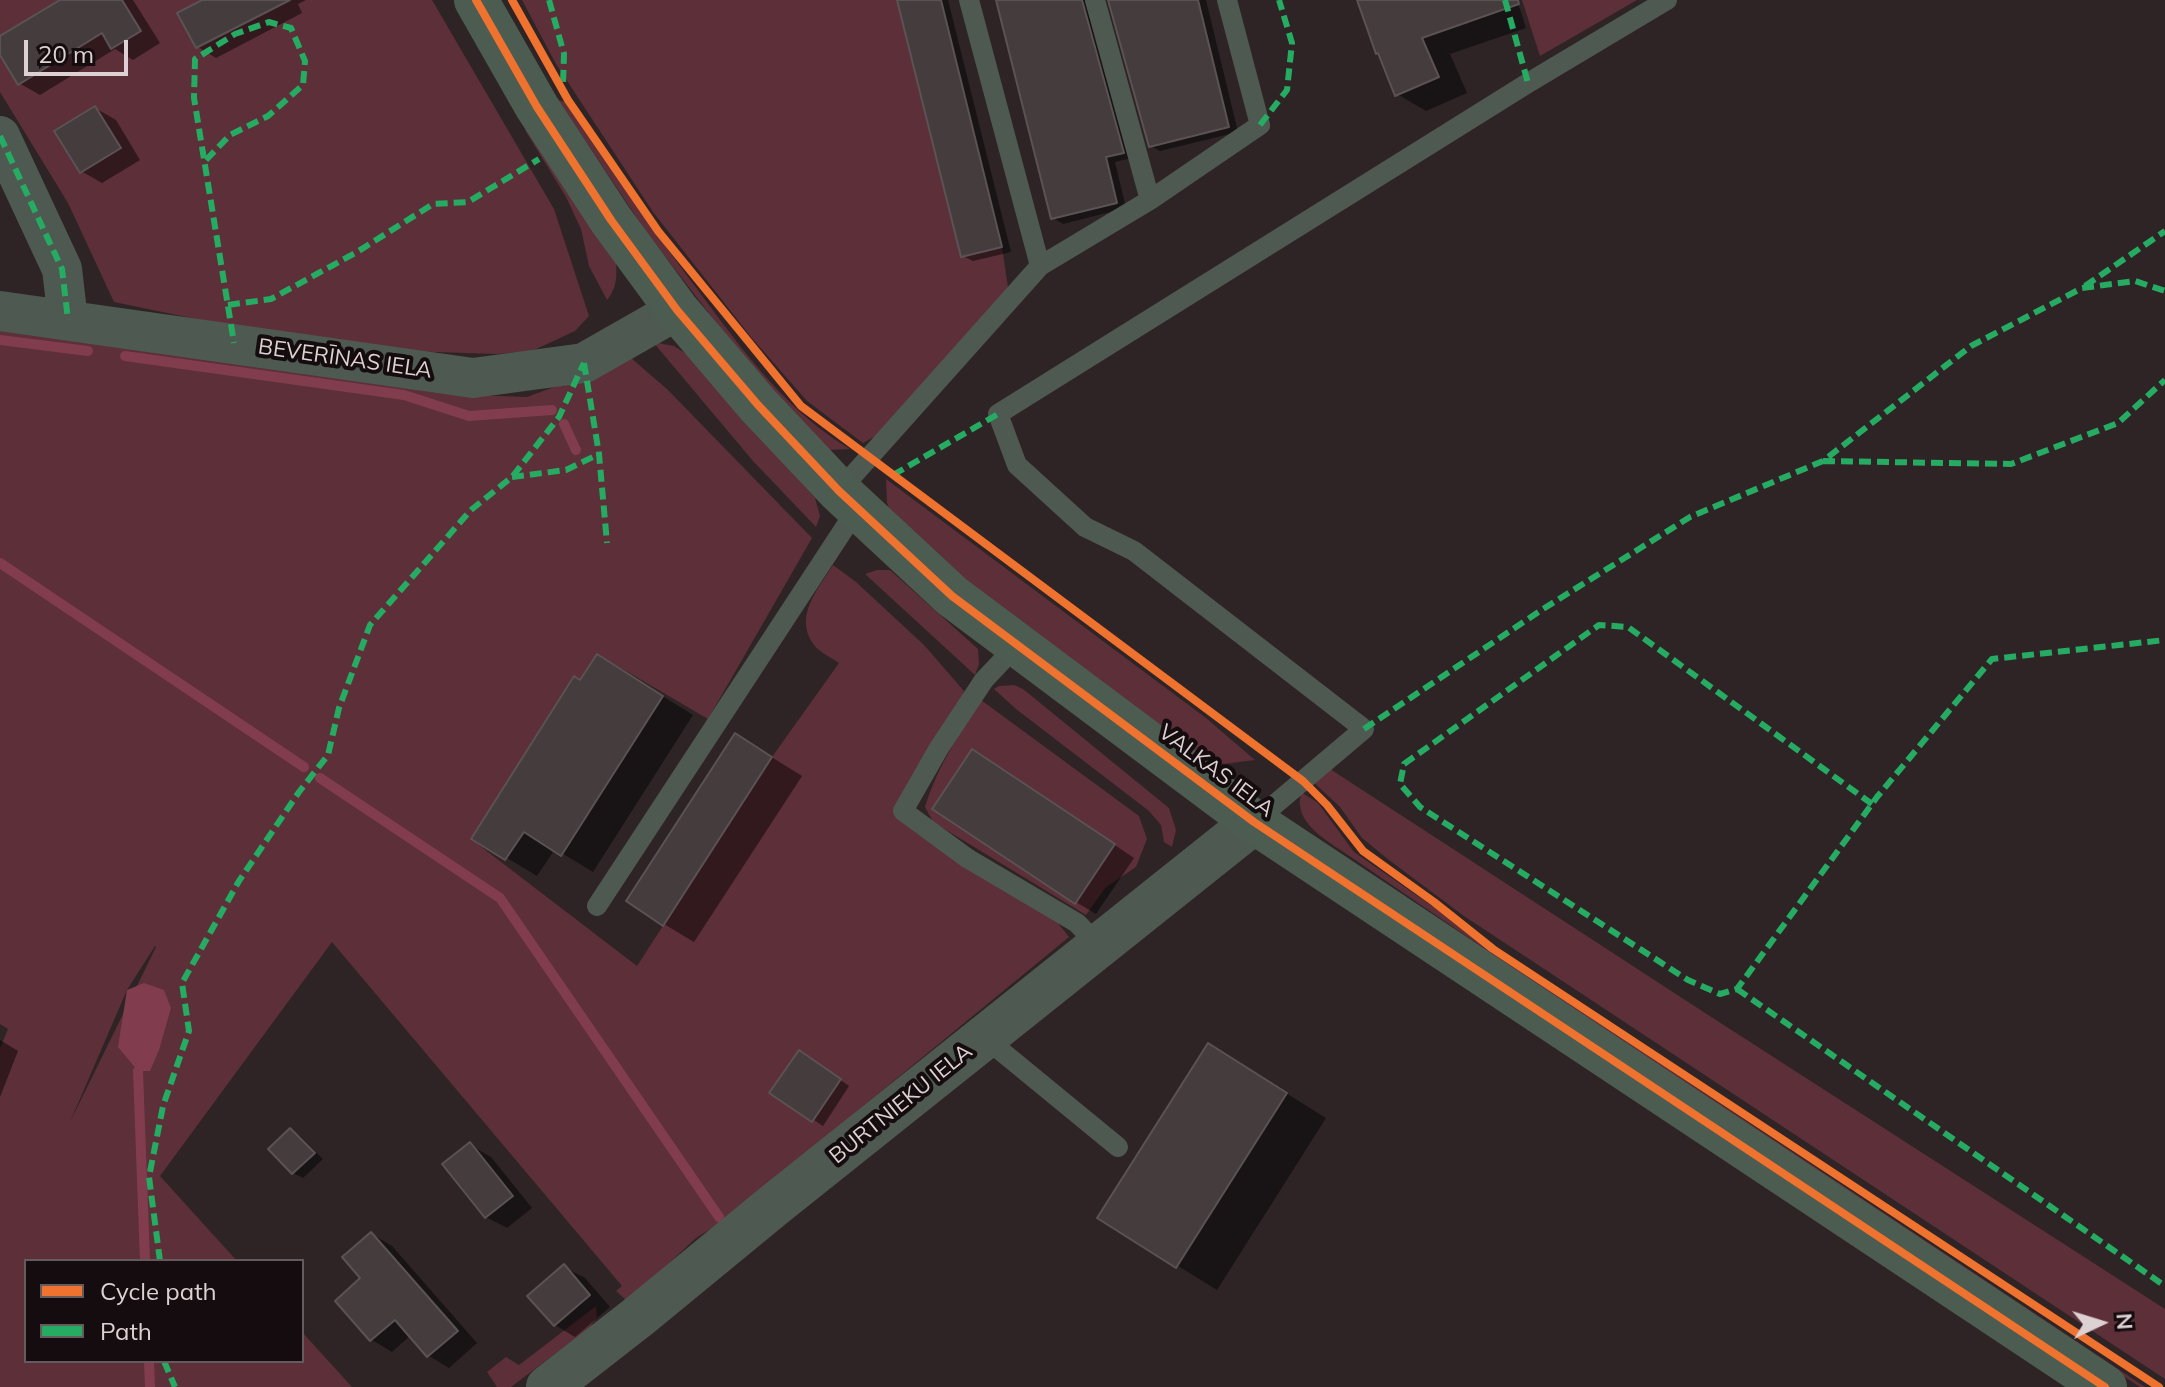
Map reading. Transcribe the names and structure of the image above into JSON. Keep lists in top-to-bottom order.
{
  "streets": {
    "main road": ["VALKAS IELA"],
    "street": ["BEVERĪNAS IELA", "BURTNIEKU IELA"]
  },
  "crossings": [
    ["BEVERĪNAS IELA", "VALKAS IELA"],
    ["VALKAS IELA", "BURTNIEKU IELA"]
  ],
  "legend": ["Cycle path", "Path"],
  "scale_bar": "20 m",
  "north": "right"
}
